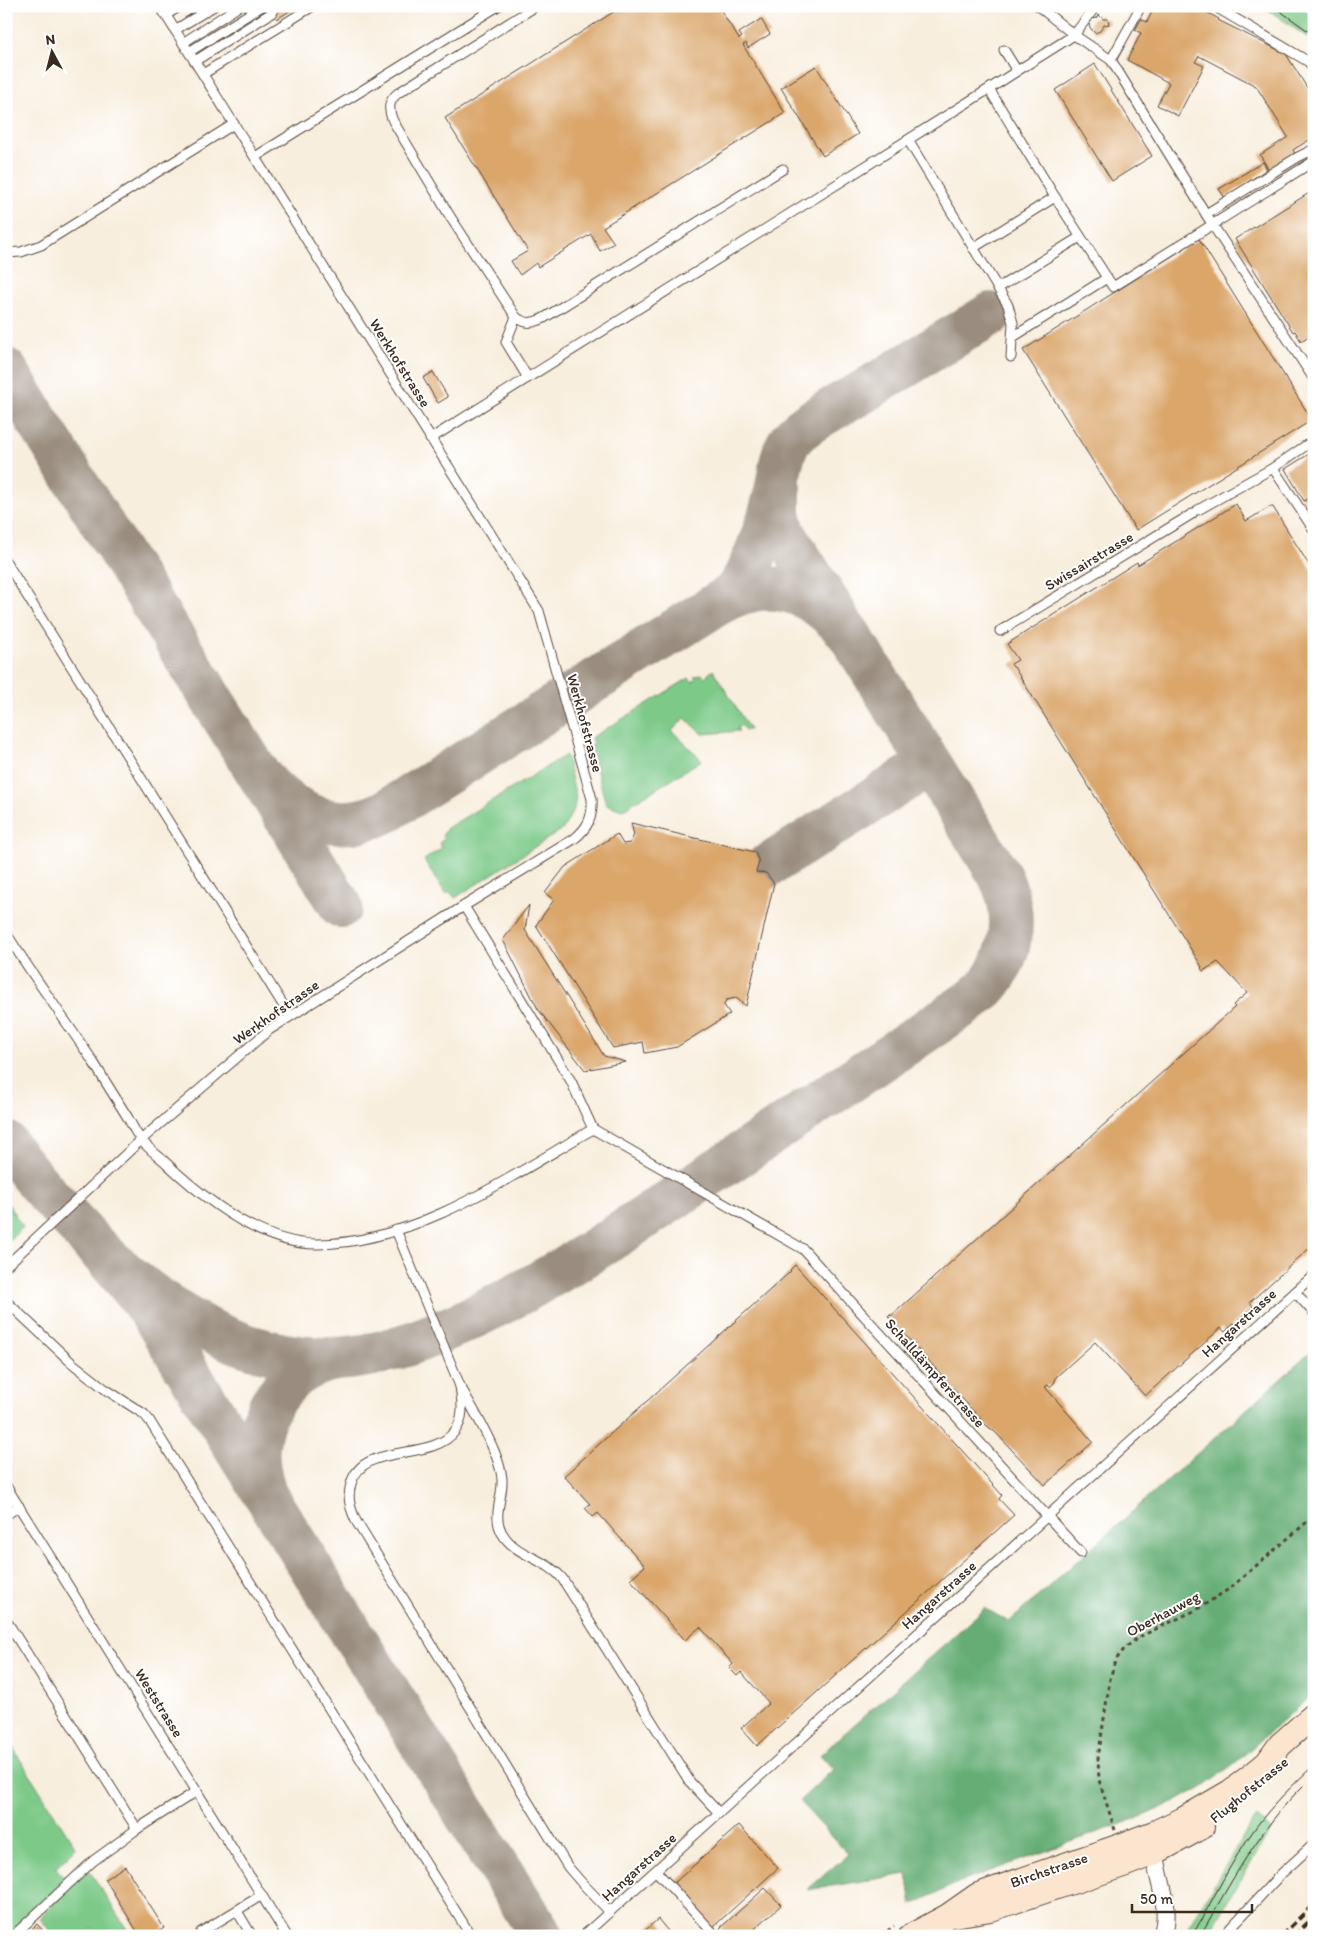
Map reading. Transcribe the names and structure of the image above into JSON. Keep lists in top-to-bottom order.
{
  "streets": {
    "main road": ["Flughofstrasse", "Birchstrasse"],
    "lane": [
      "Werkhofstrasse",
      "Swissairstrasse",
      "Hangarstrasse",
      "Schalldämpferstrasse",
      "Weststrasse"
    ],
    "path": ["Oberhauweg"]
  },
  "crossings": [
    ["Hangarstrasse", "Schalldämpferstrasse"],
    ["Flughofstrasse", "Birchstrasse"]
  ],
  "scale_bar": "50 m",
  "north": "top"
}
